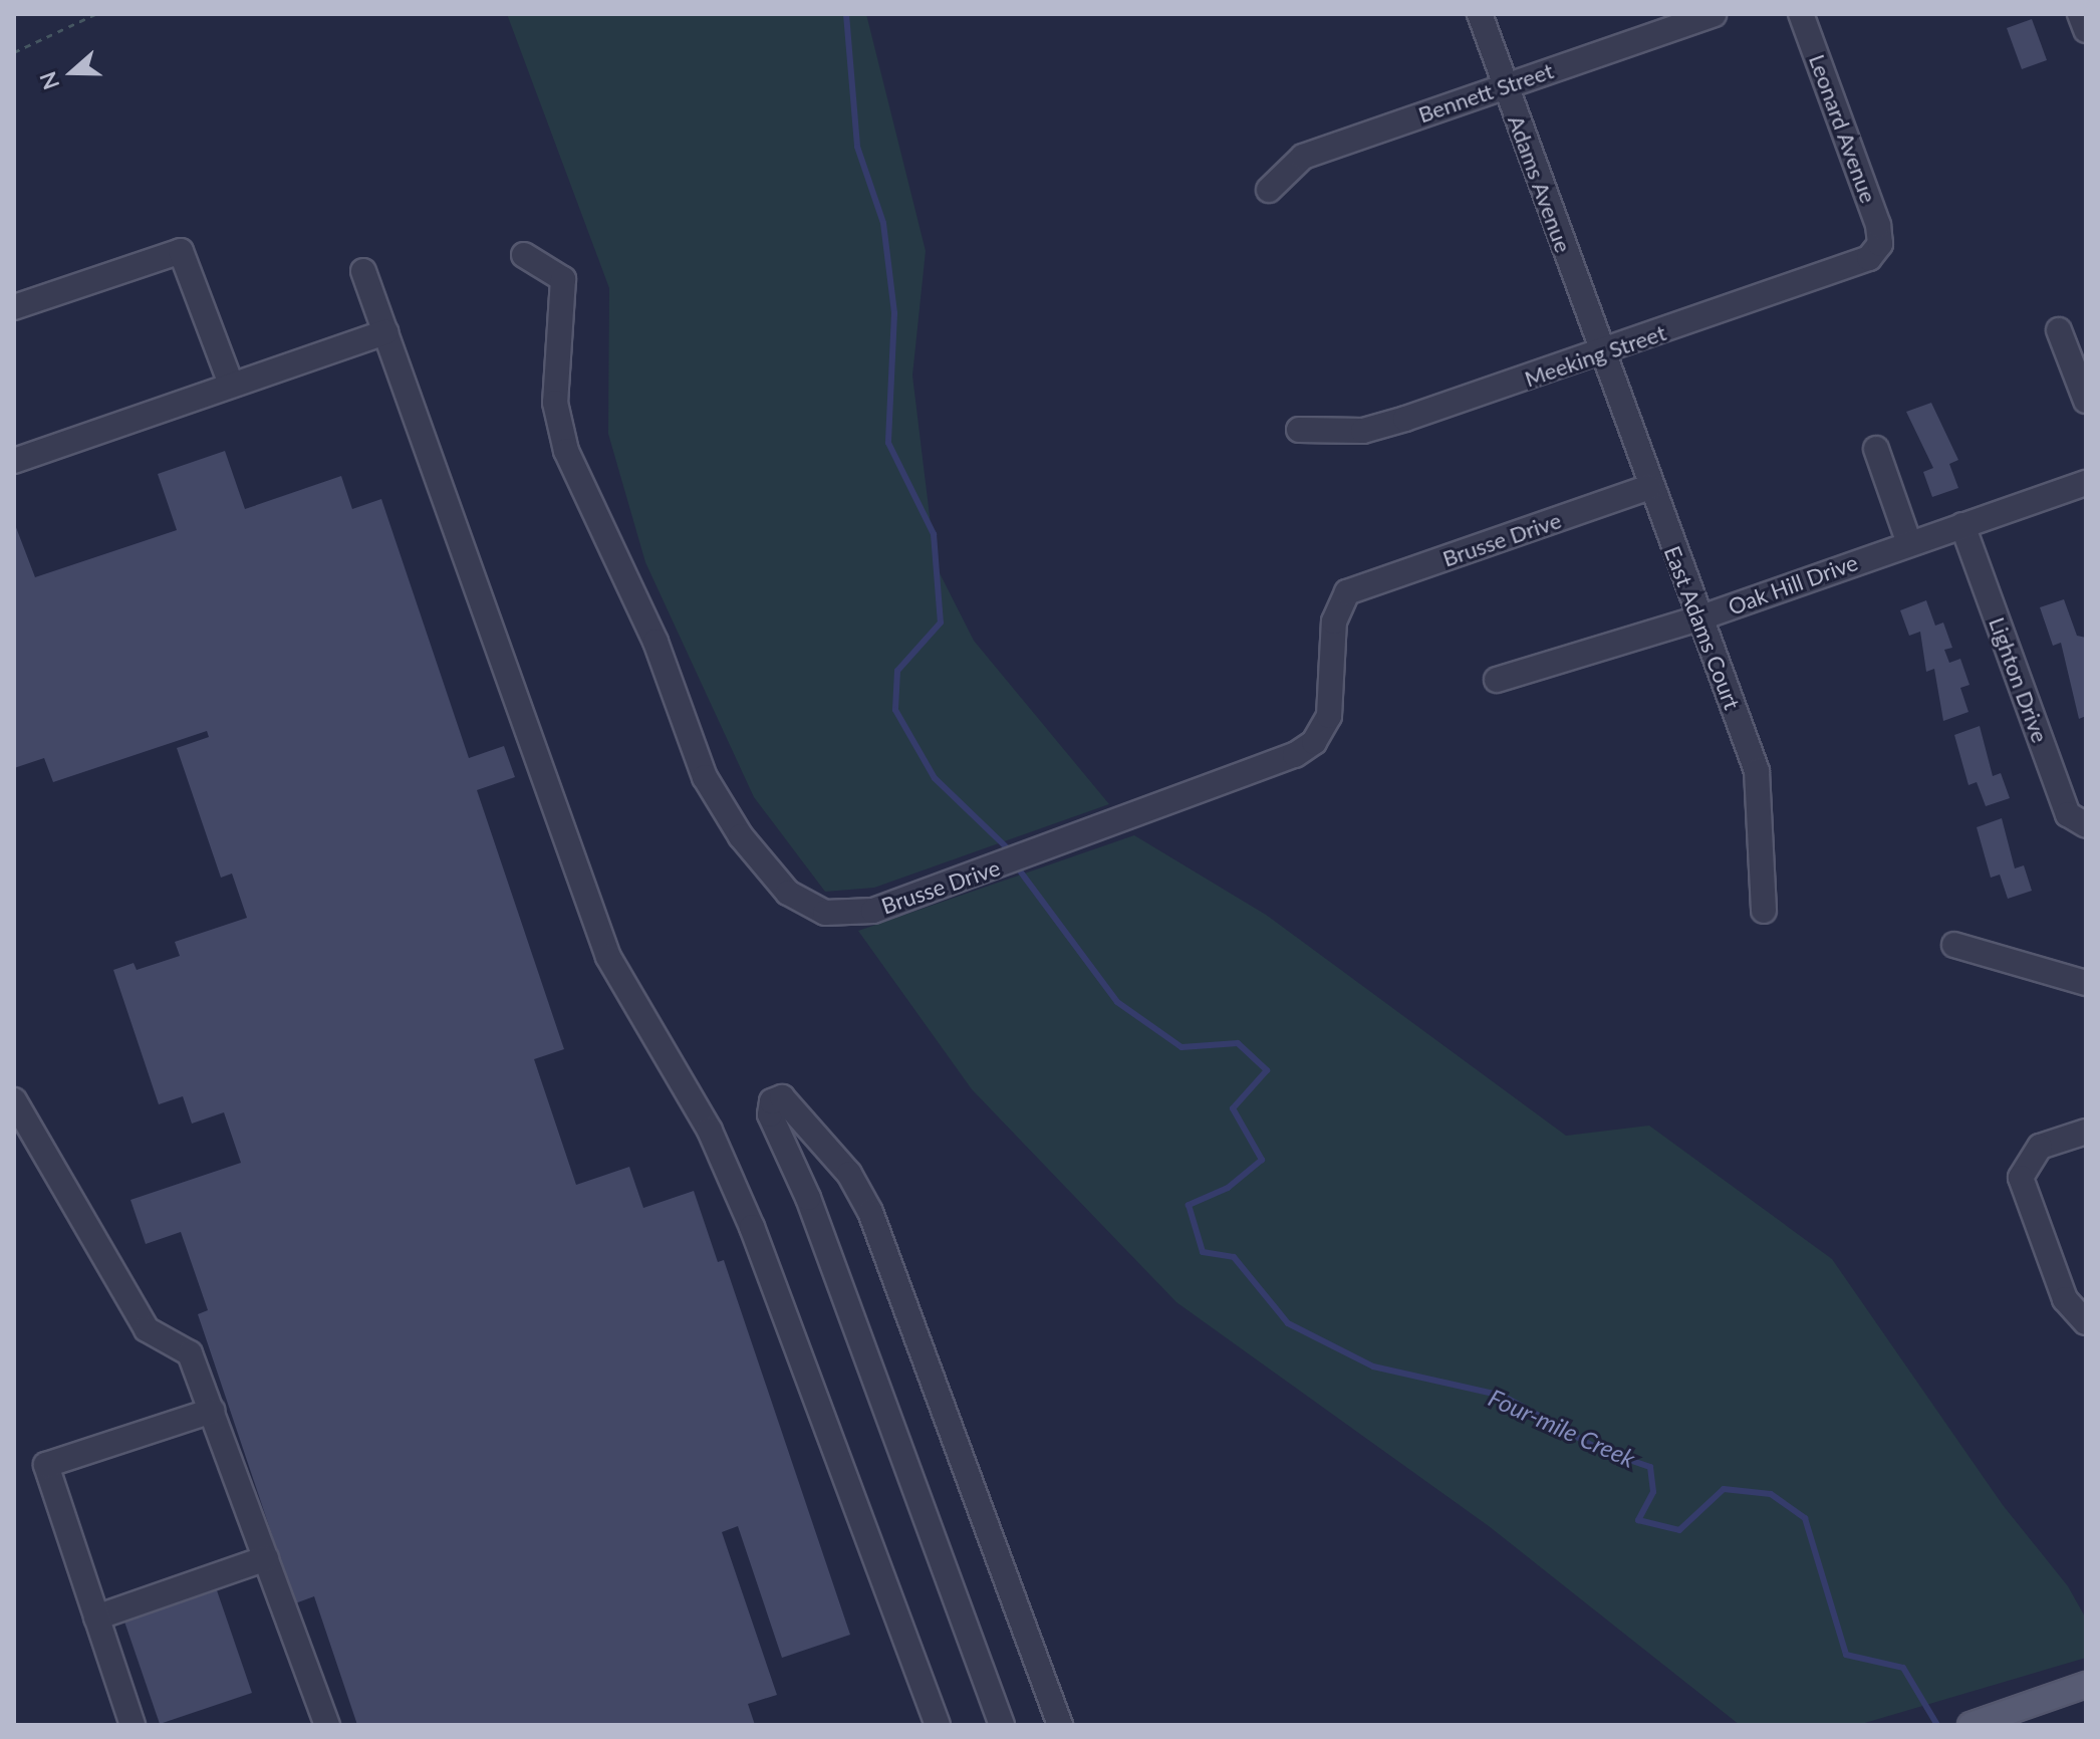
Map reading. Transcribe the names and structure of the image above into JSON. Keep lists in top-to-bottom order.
{
  "streets": {
    "street": [
      "Bennett Street",
      "Leonard Avenue",
      "Adams Avenue",
      "Meeking Street",
      "Brusse Drive",
      "Oak Hill Drive",
      "East Adams Court",
      "Lighton Drive"
    ]
  },
  "crossings": [
    ["Bennett Street", "Adams Avenue"],
    ["Leonard Avenue", "Meeking Street"],
    ["Adams Avenue", "Meeking Street"],
    ["Adams Avenue", "East Adams Court"],
    ["Meeking Street", "East Adams Court"],
    ["Brusse Drive", "East Adams Court"],
    ["Oak Hill Drive", "East Adams Court"],
    ["Oak Hill Drive", "Lighton Drive"]
  ],
  "water": ["Four-mile Creek"],
  "north": "left"
}
